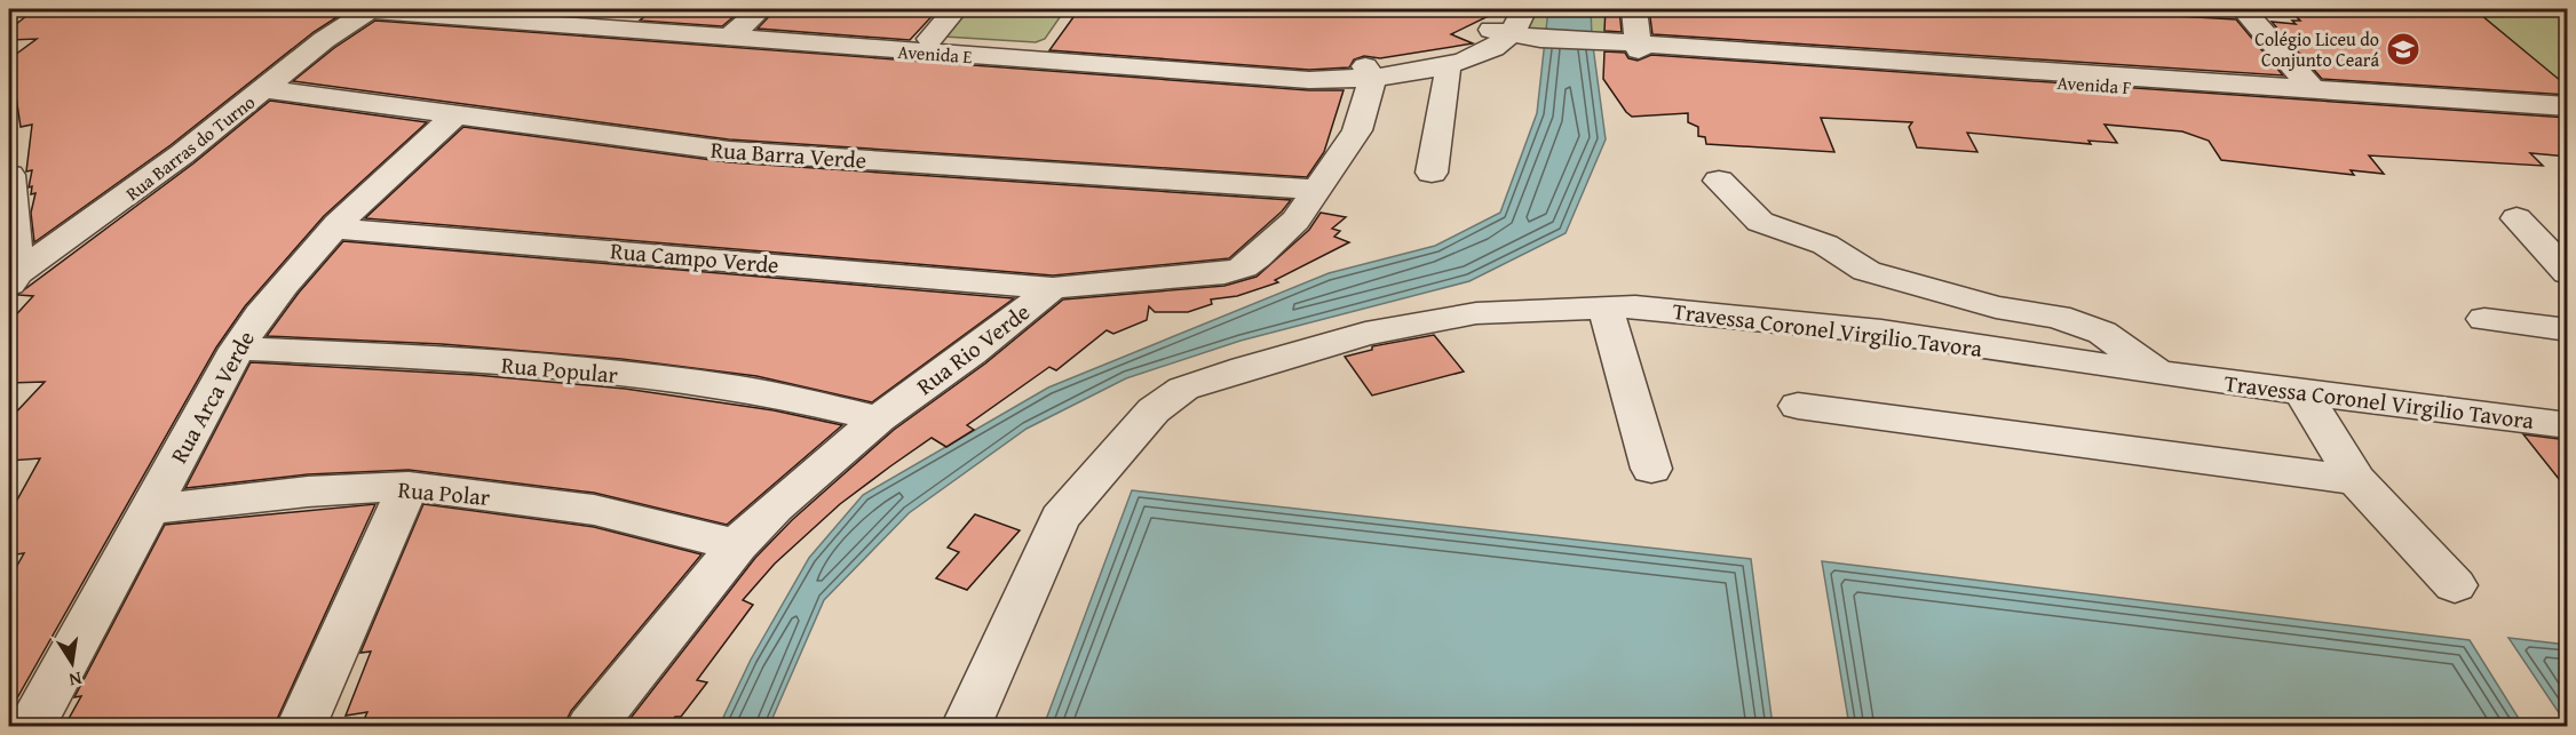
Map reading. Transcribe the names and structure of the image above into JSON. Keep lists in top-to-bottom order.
{
  "streets": {
    "street": [
      "Avenida E",
      "Avenida F",
      "Rua Barras do Turno",
      "Rua Barra Verde",
      "Rua Campo Verde",
      "Travessa Coronel Virgilio Tavora",
      "Rua Rio Verde",
      "Rua Popular",
      "Rua Arca Verde",
      "Rua Polar"
    ]
  },
  "crossings": [
    ["Avenida E", "Avenida F"],
    ["Avenida E", "Rua Barras do Turno"],
    ["Avenida E", "Rua Rio Verde"],
    ["Rua Barras do Turno", "Rua Barra Verde"],
    ["Rua Barra Verde", "Rua Rio Verde"],
    ["Rua Barra Verde", "Rua Arca Verde"],
    ["Rua Campo Verde", "Rua Rio Verde"],
    ["Rua Campo Verde", "Rua Arca Verde"],
    ["Rua Rio Verde", "Rua Popular"],
    ["Rua Rio Verde", "Rua Polar"],
    ["Rua Popular", "Rua Arca Verde"],
    ["Rua Arca Verde", "Rua Polar"]
  ],
  "places": {
    "school or university": ["Colégio Liceu do Conjunto Ceará"]
  },
  "north": "bottom"
}
